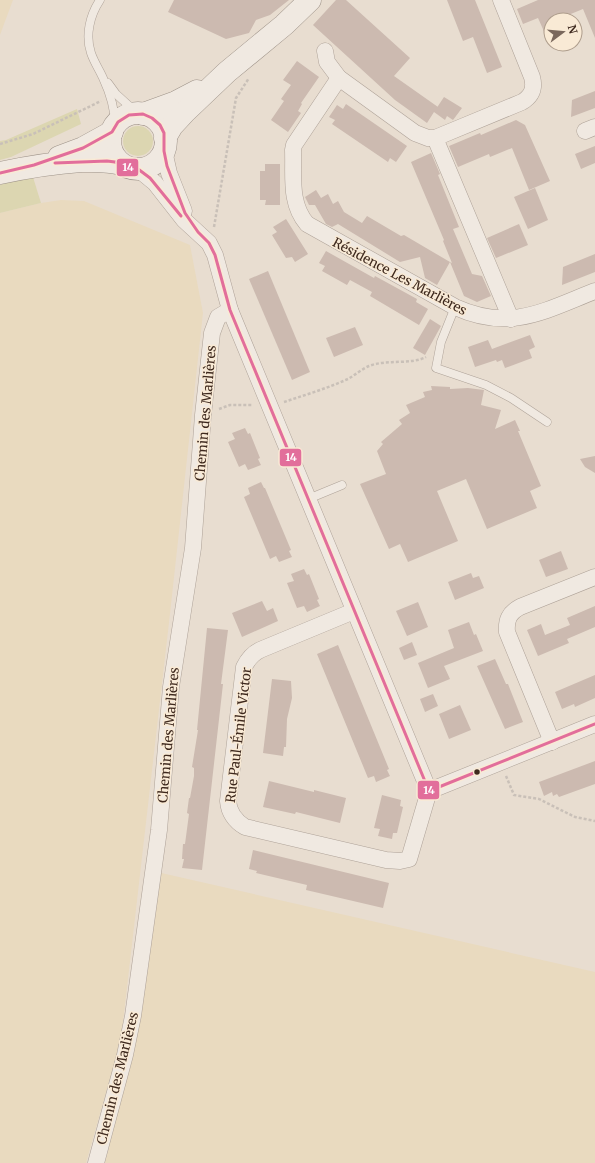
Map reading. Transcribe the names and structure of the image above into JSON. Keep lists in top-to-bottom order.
{
  "streets": {
    "street": ["Résidence Les Marlières", "Chemin des Marlières", "Rue Paul-Émile Victor"]
  },
  "lines": ["transit line 14"],
  "north": "right"
}
